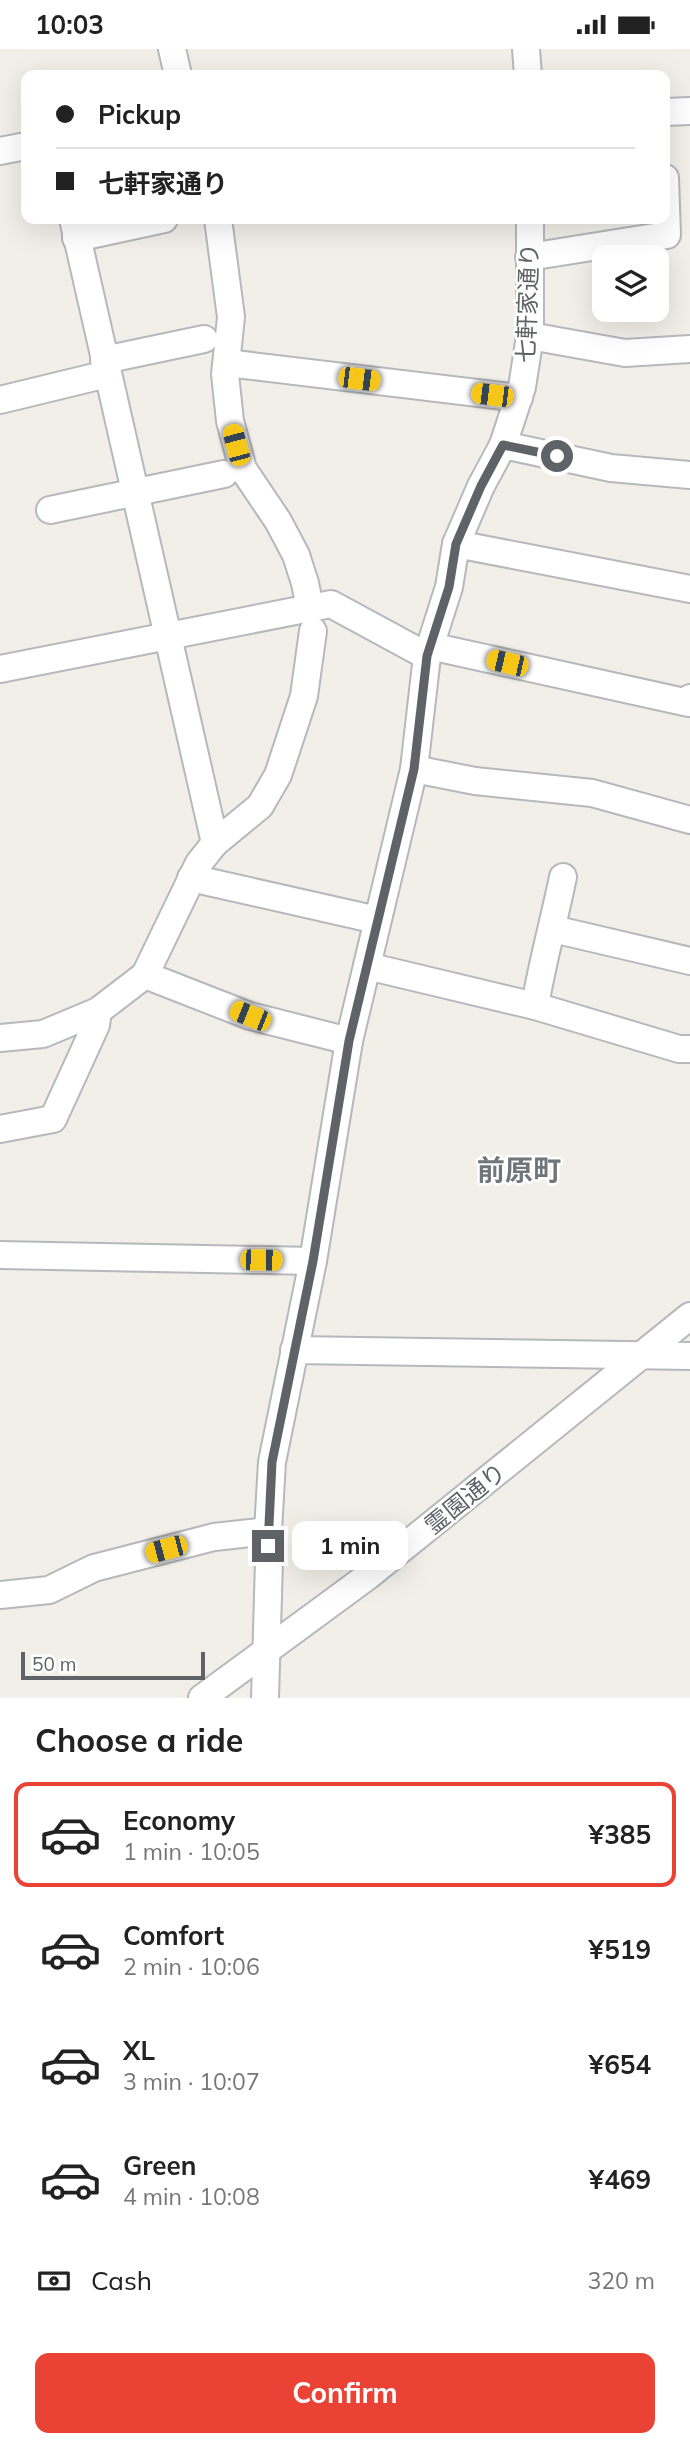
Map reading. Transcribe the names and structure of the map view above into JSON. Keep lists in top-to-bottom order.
{
  "streets": {
    "street": ["七軒家通り", "霊園通り"]
  },
  "crossings": [
    ["七軒家通り", "霊園通り"]
  ],
  "districts": ["前原町"],
  "scale_bar": "50 m",
  "page": {
    "status": "10:03",
    "banner": ["Pickup", "七軒家通り"],
    "bubble": "1 min",
    "scale": "50 m",
    "heading": "Choose a ride",
    "list": [
      {
        "name": "Economy",
        "note": "1 min · 10:05",
        "value": "¥385"
      },
      {
        "name": "Comfort",
        "note": "2 min · 10:06",
        "value": "¥519"
      },
      {
        "name": "XL",
        "note": "3 min · 10:07",
        "value": "¥654"
      },
      {
        "name": "Green",
        "note": "4 min · 10:08",
        "value": "¥469"
      }
    ],
    "pay": ["Cash", "320 m"],
    "buttons": "Confirm"
  }
}
